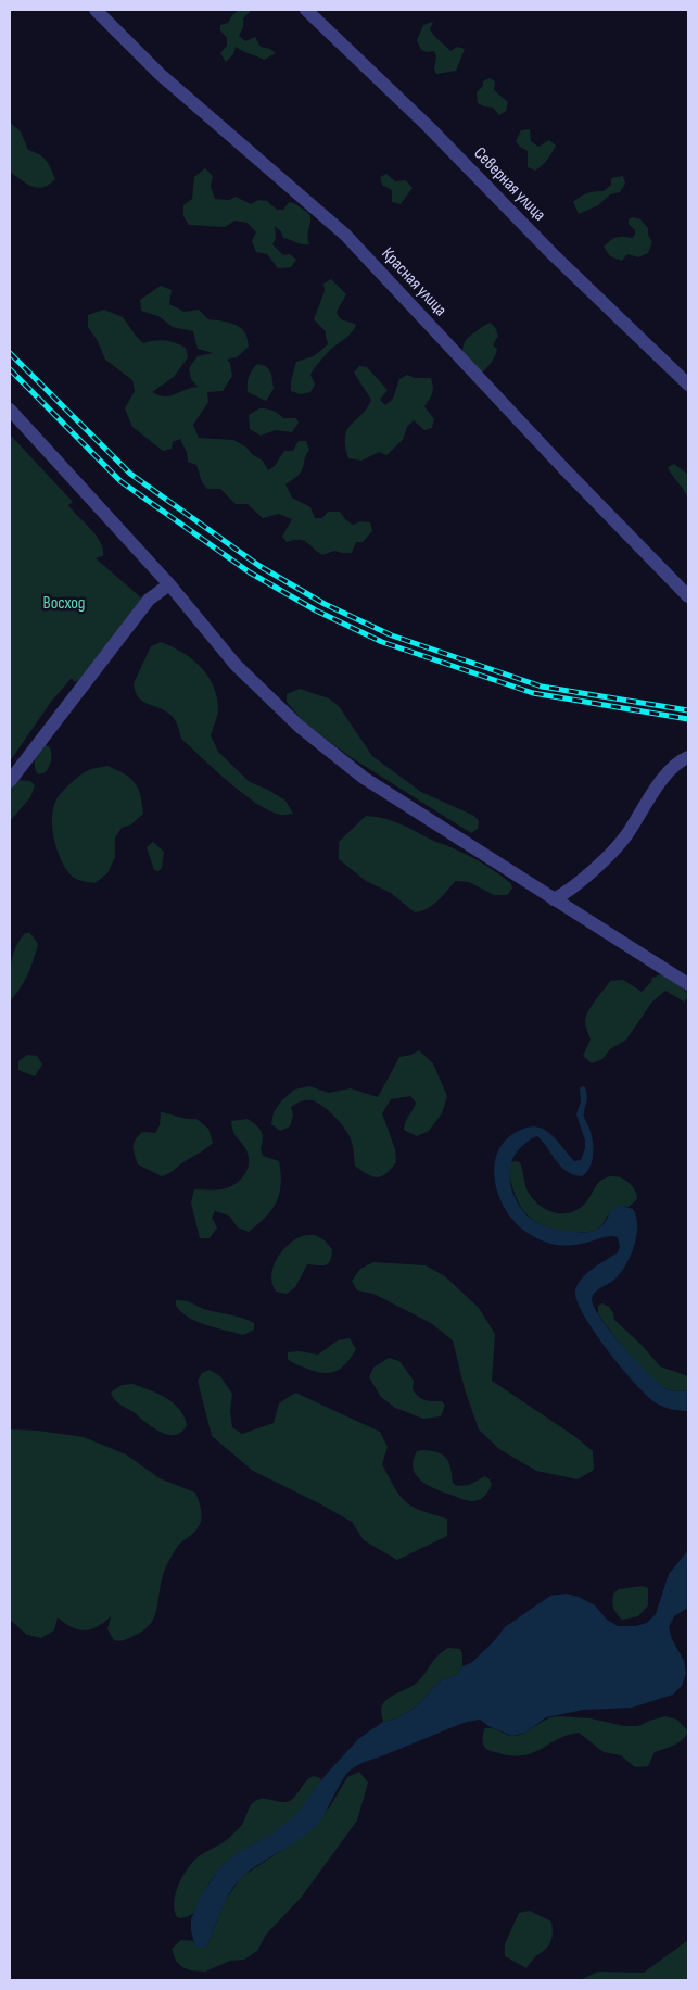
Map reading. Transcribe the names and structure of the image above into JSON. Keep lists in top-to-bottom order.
{
  "streets": {
    "street": ["Северная улица", "Красная улица"]
  },
  "parks": ["Восход"]
}
